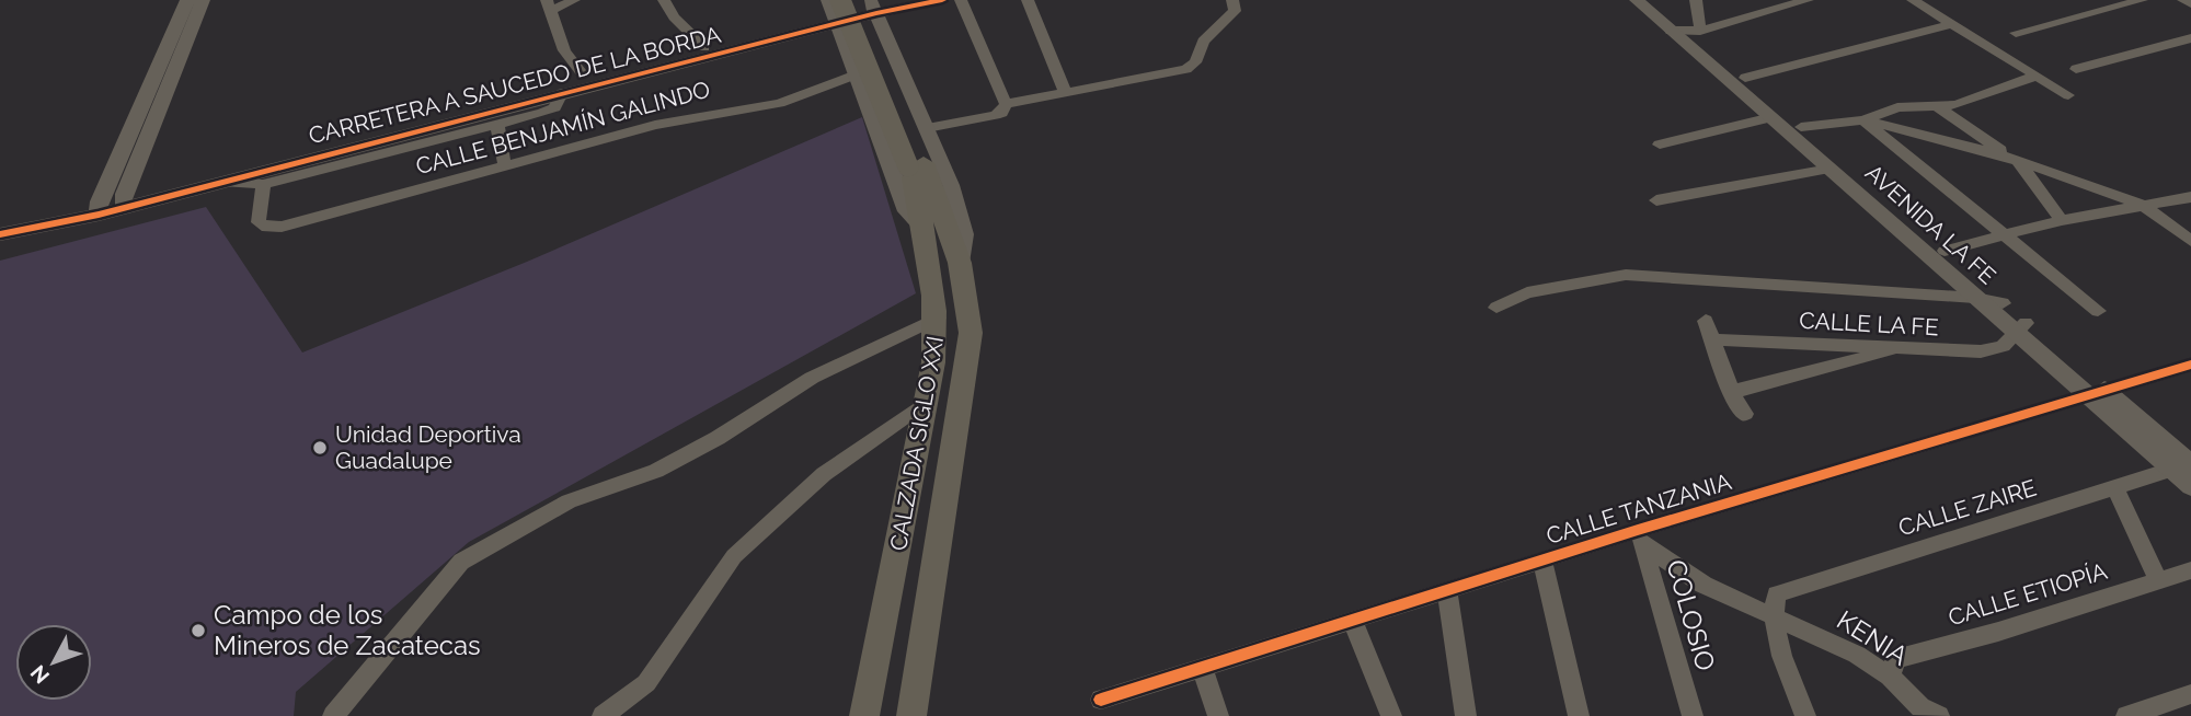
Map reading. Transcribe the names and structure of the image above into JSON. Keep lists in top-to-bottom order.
{
  "streets": {
    "main road": ["CALZADA SIGLO XXI"],
    "street": [
      "CARRETERA A SAUCEDO DE LA BORDA",
      "CALLE BENJAMÍN GALINDO",
      "AVENIDA LA FE",
      "CALLE LA FE",
      "CALLE ZAIRE",
      "CALLE TANZANIA",
      "CALLE ETIOPÍA",
      "COLOSIO",
      "KENIA"
    ]
  },
  "crossings": [
    ["CARRETERA A SAUCEDO DE LA BORDA", "CALZADA SIGLO XXI"],
    ["AVENIDA LA FE", "CALLE LA FE"],
    ["AVENIDA LA FE", "CALLE ZAIRE"],
    ["AVENIDA LA FE", "CALLE TANZANIA"],
    ["CALLE ZAIRE", "KENIA"],
    ["CALLE TANZANIA", "COLOSIO"],
    ["CALLE TANZANIA", "KENIA"],
    ["CALLE ETIOPÍA", "KENIA"],
    ["COLOSIO", "KENIA"]
  ],
  "places": ["Unidad Deportiva Guadalupe", "Campo de los Mineros de Zacatecas"],
  "north": "bottom left"
}
